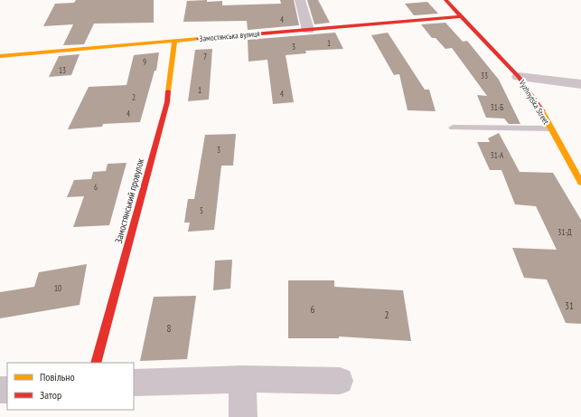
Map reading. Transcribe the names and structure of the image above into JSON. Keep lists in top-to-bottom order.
{
  "streets": {
    "street": ["Замостянська вулиця", "Vyzhnytska Street", "Замостянський провулок"]
  },
  "crossings": [
    ["Замостянська вулиця", "Vyzhnytska Street"],
    ["Замостянська вулиця", "Замостянський провулок"]
  ],
  "house_numbers": [
    "4",
    "1",
    "3",
    "7",
    "9",
    "13",
    "33",
    "1",
    "4",
    "2",
    "31-Б",
    "4",
    "3",
    "31-А",
    "6",
    "5",
    "31-Д",
    "10",
    "31",
    "6",
    "2",
    "8"
  ],
  "legend": ["Повільно", "Затор"]
}
